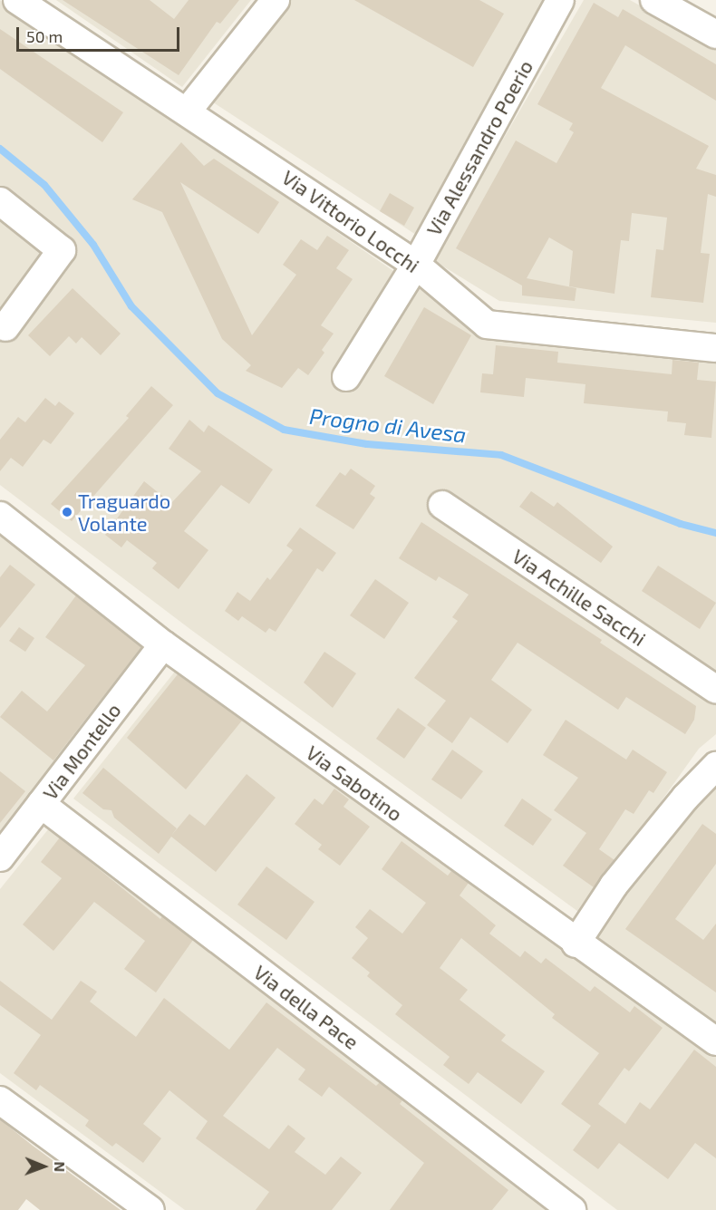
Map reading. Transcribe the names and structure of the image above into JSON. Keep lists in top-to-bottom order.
{
  "streets": {
    "street": [
      "Via Alessandro Poerio",
      "Via Vittorio Locchi",
      "Via Achille Sacchi",
      "Via Montello",
      "Via Sabotino",
      "Via della Pace"
    ]
  },
  "crossings": [
    ["Via Alessandro Poerio", "Via Vittorio Locchi"],
    ["Via Montello", "Via Sabotino"],
    ["Via Montello", "Via della Pace"]
  ],
  "water": ["Progno di Avesa"],
  "places": ["Traguardo Volante"],
  "scale_bar": "50 m",
  "north": "right"
}
